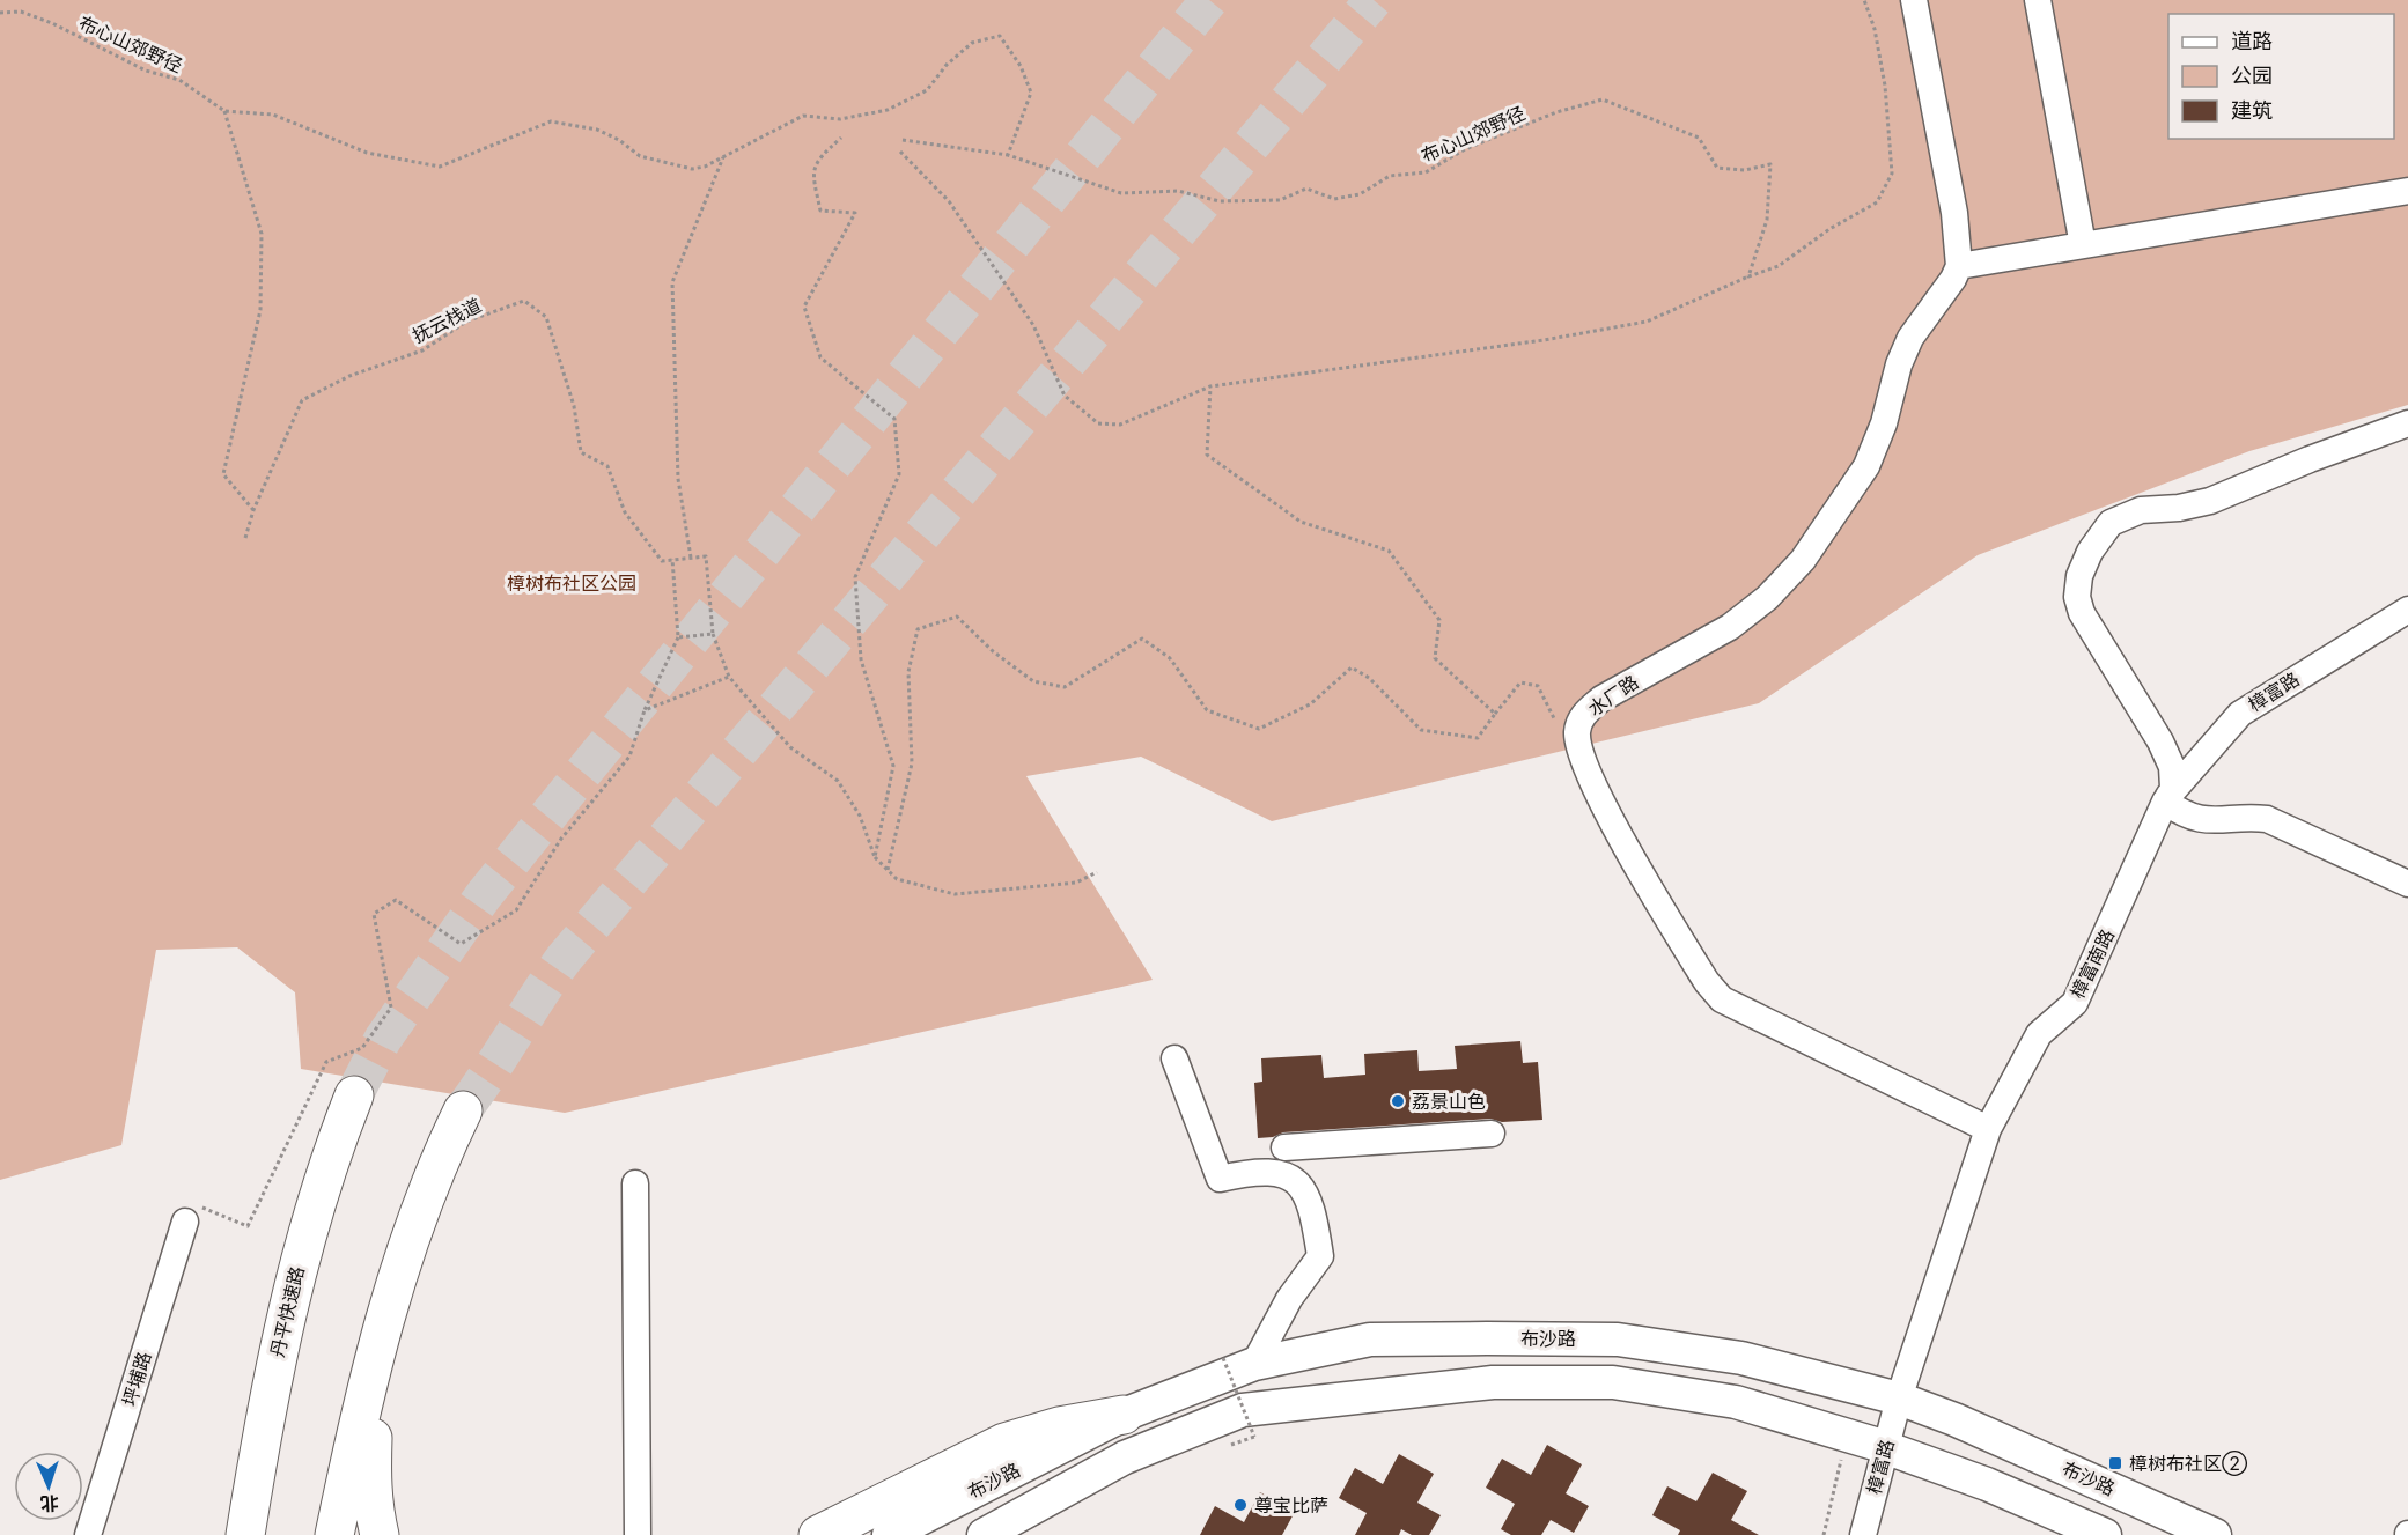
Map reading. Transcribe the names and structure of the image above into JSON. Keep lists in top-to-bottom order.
{
  "streets": {
    "highway": ["丹平快速路"],
    "main road": ["布沙路"],
    "street": [
      "樟富路",
      "水厂路",
      "樟富南路",
      "坪埔路"
    ],
    "path": ["布心山郊野径", "抚云栈道"]
  },
  "crossings": [
    ["樟富路", "樟富南路"],
    ["樟富路", "布沙路"],
    ["水厂路", "樟富南路"],
    ["樟富南路", "布沙路"]
  ],
  "parks": ["樟树布社区公园"],
  "places": {
    "other": ["荔景山色", "尊宝比萨"],
    "transit": ["樟树布社区②"]
  },
  "legend": ["道路", "公园", "建筑"],
  "north": "bottom"
}
